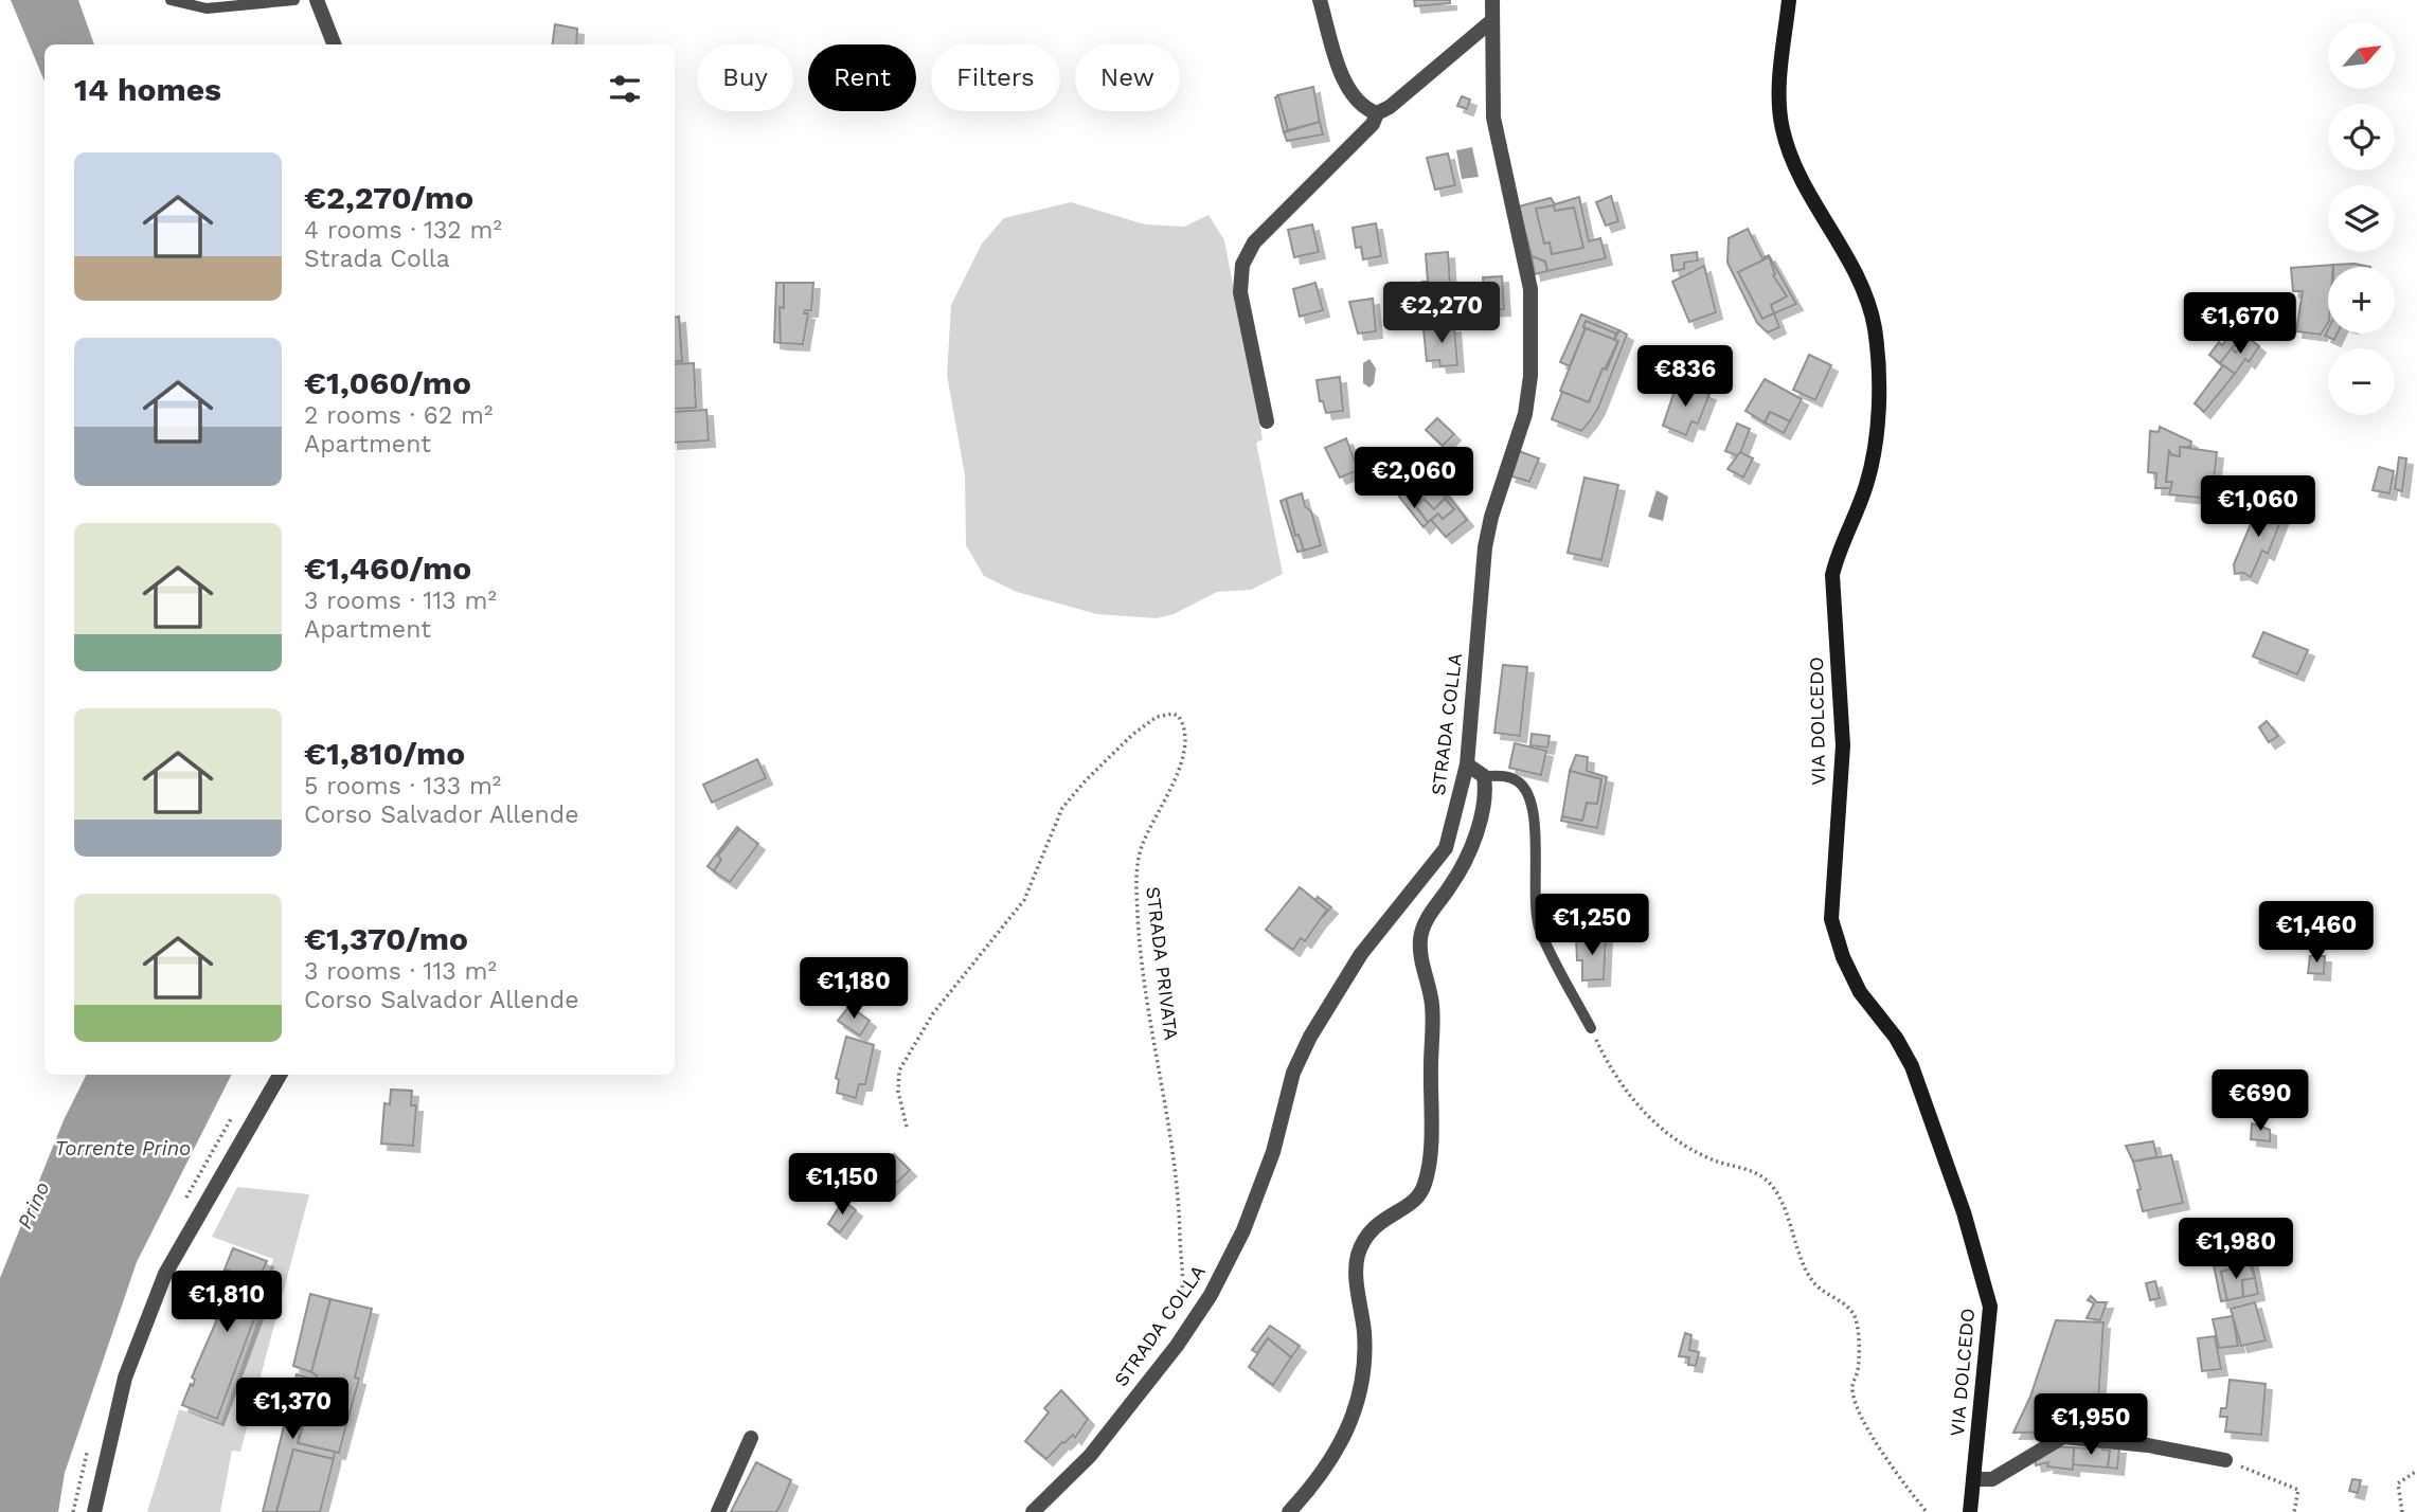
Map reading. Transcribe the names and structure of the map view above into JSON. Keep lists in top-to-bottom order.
{
  "streets": {
    "main road": ["VIA DOLCEDO"],
    "street": ["STRADA COLLA"],
    "path": ["STRADA PRIVATA"]
  },
  "water": ["Torrente Prino", "Prino"],
  "north": "top right",
  "page": {
    "map_buttons": ["+", "−"],
    "chip": [
      "Buy",
      "Rent",
      "Filters",
      "New"
    ],
    "heading": "14 homes",
    "list": [
      {
        "name": "€2,270/mo",
        "note": "4 rooms · 132 m² · Strada Colla"
      },
      {
        "name": "€1,060/mo",
        "note": "2 rooms · 62 m² · Apartment"
      },
      {
        "name": "€1,460/mo",
        "note": "3 rooms · 113 m² · Apartment"
      },
      {
        "name": "€1,810/mo",
        "note": "5 rooms · 133 m² · Corso Salvador Allende"
      },
      {
        "name": "€1,370/mo",
        "note": "3 rooms · 113 m² · Corso Salvador Allende"
      }
    ],
    "price": [
      "€2,270",
      "€1,670",
      "€836",
      "€2,060",
      "€1,060",
      "€1,250",
      "€1,460",
      "€1,180",
      "€690",
      "€1,150",
      "€1,980",
      "€1,810",
      "€1,370",
      "€1,950"
    ]
  }
}
